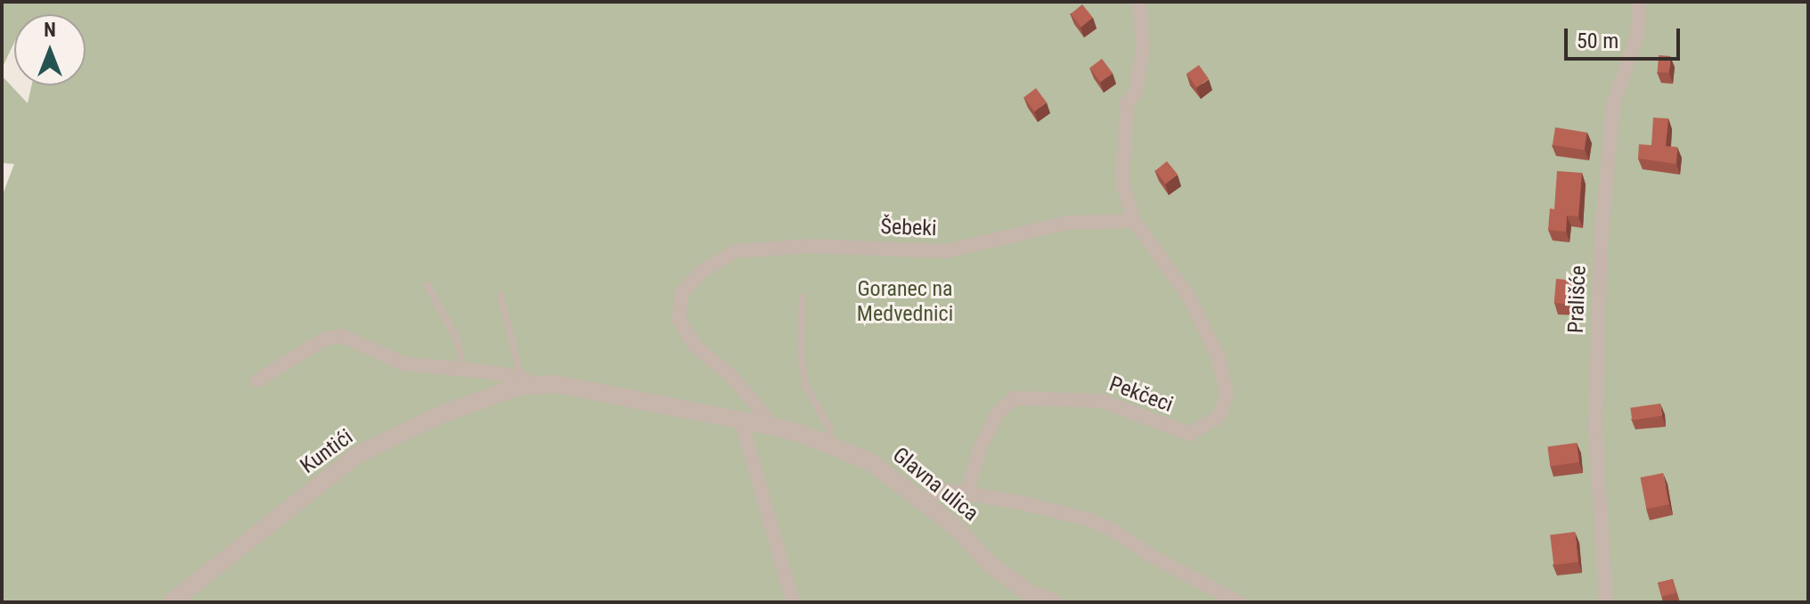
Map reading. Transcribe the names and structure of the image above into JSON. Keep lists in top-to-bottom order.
{
  "streets": {
    "street": [
      "Šebeki",
      "Prališće",
      "Pekčeci",
      "Kuntići",
      "Glavna ulica"
    ]
  },
  "crossings": [
    ["Šebeki", "Pekčeci"],
    ["Šebeki", "Kuntići"],
    ["Šebeki", "Glavna ulica"],
    ["Kuntići", "Glavna ulica"]
  ],
  "parks": ["Goranec na Medvednici"],
  "scale_bar": "50 m",
  "north": "top"
}
